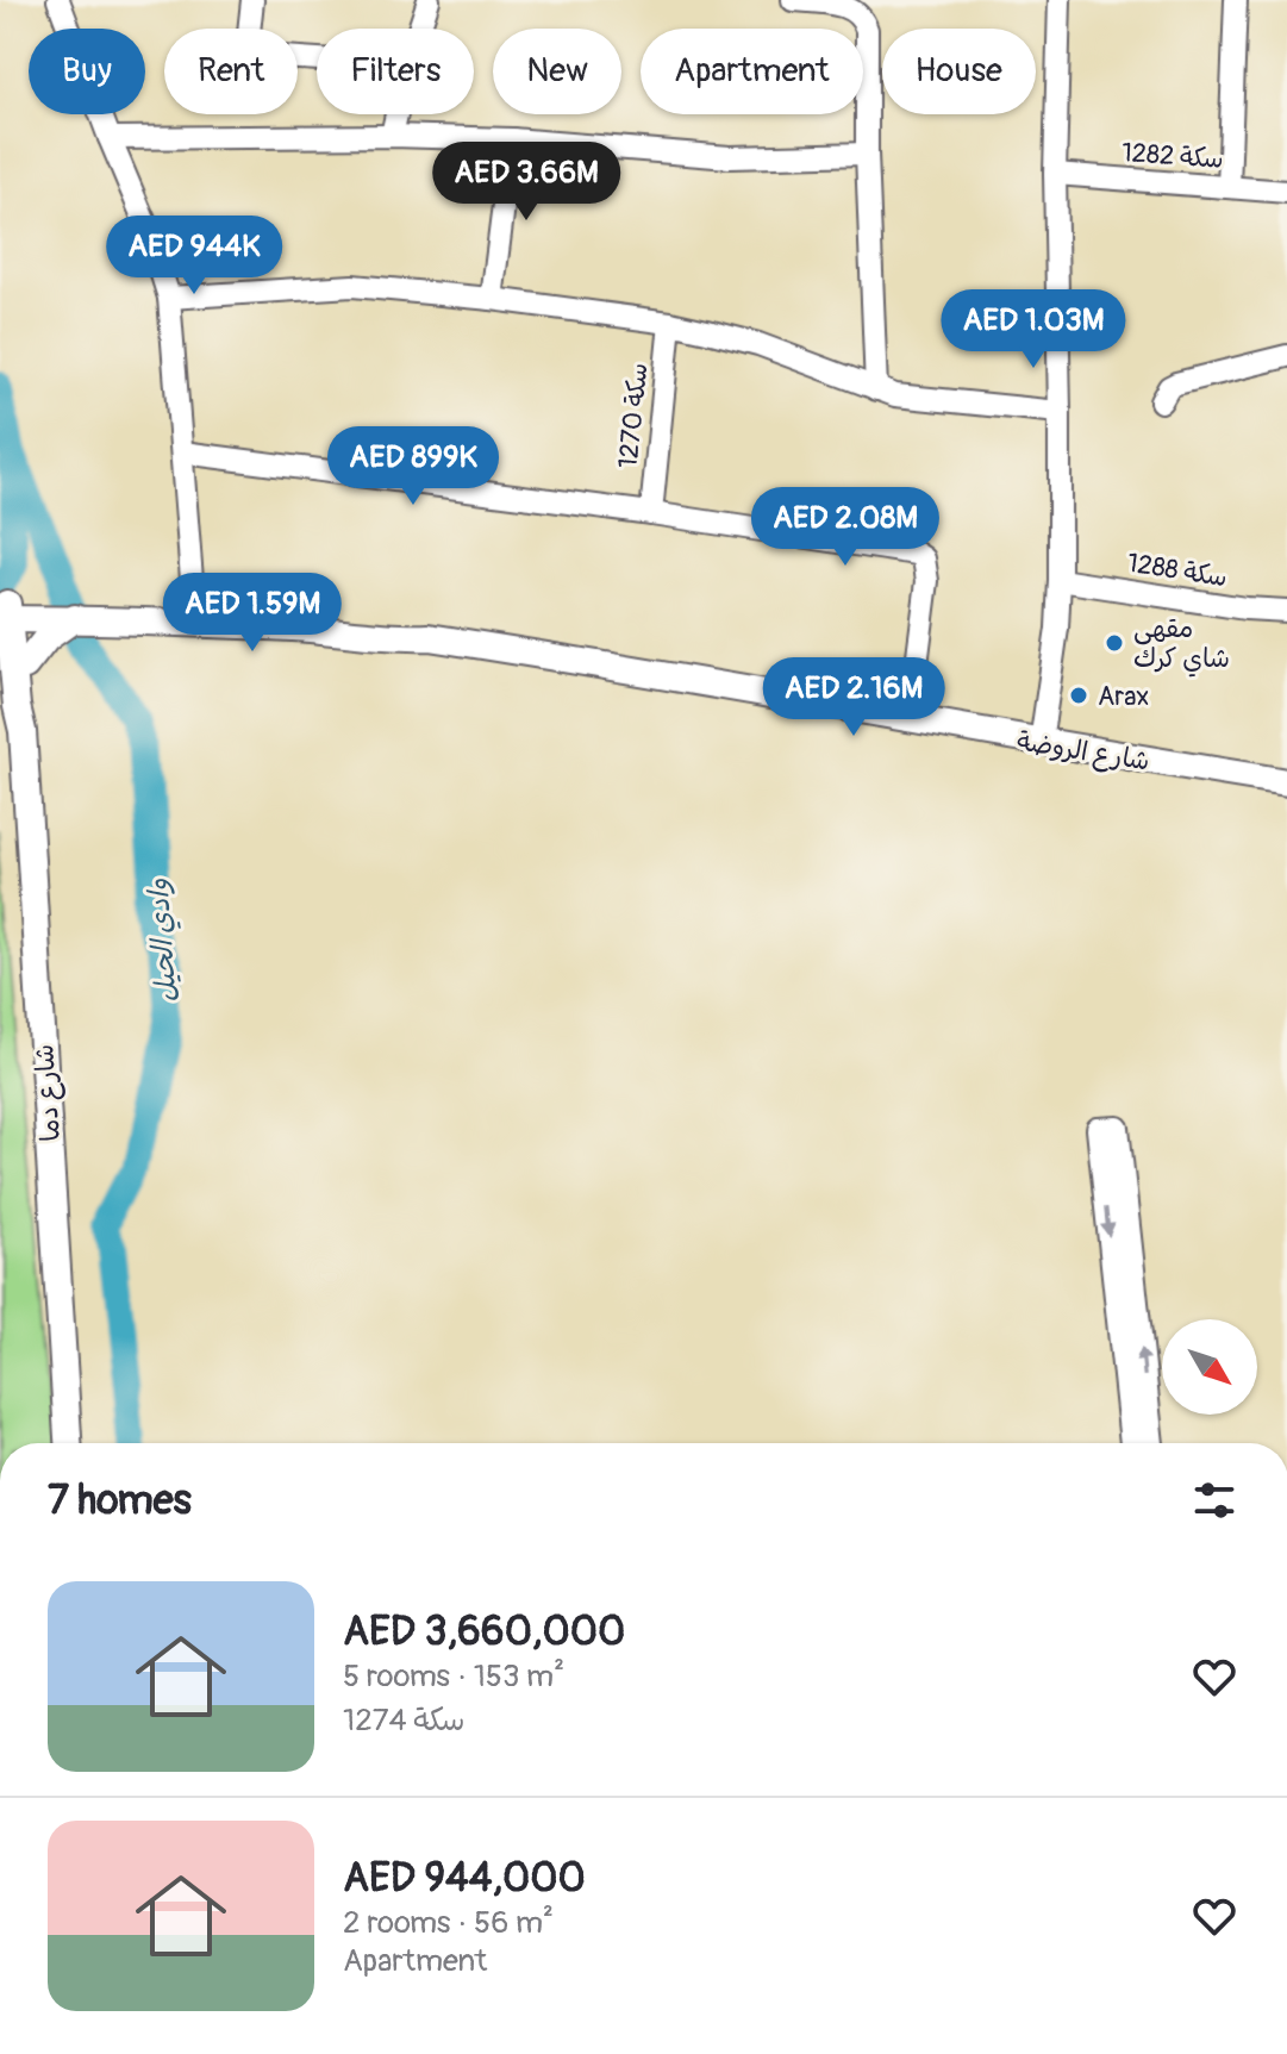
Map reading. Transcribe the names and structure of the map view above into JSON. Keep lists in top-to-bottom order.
{
  "streets": {
    "main road": ["شارع الروضة", "شارع دما"],
    "street": ["سكة 1282", "سكة 1270", "سكة 1288"]
  },
  "crossings": [
    ["شارع الروضة", "شارع دما"]
  ],
  "water": ["وادي الحيل"],
  "places": ["مقهى شاي كرك", "Arax"],
  "north": "bottom right",
  "page": {
    "chip": [
      "Buy",
      "Rent",
      "Filters",
      "New",
      "Apartment",
      "House"
    ],
    "price": [
      "AED 3.66M",
      "AED 944K",
      "AED 1.03M",
      "AED 899K",
      "AED 2.08M",
      "AED 1.59M",
      "AED 2.16M"
    ],
    "heading": "7 homes",
    "list": [
      {
        "name": "AED 3,660,000",
        "note": "5 rooms · 153 m² · سكة 1274"
      },
      {
        "name": "AED 944,000",
        "note": "2 rooms · 56 m² · Apartment"
      }
    ]
  }
}
